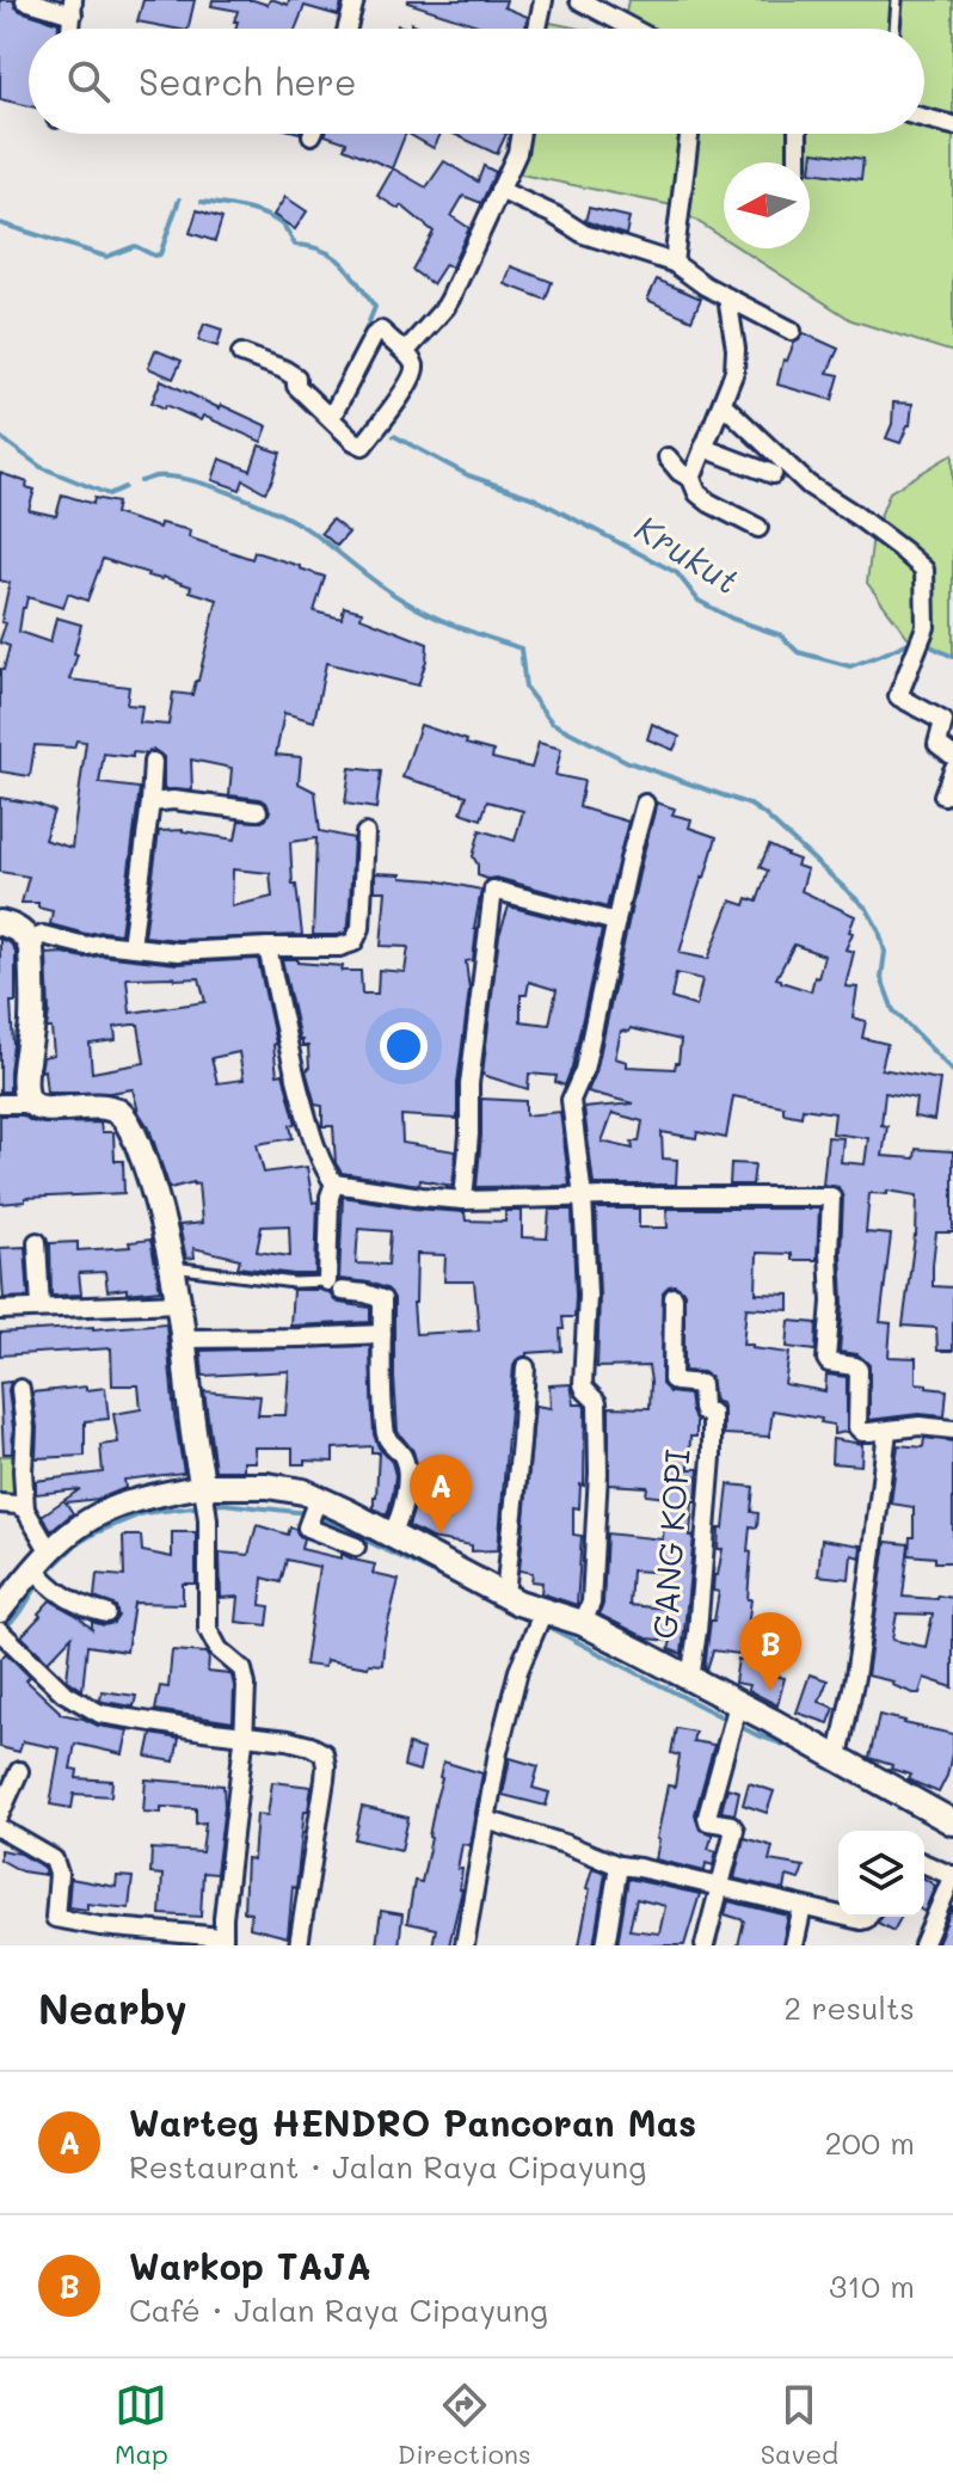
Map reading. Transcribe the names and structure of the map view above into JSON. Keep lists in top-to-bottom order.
{
  "streets": {
    "street": ["GANG KOPI"]
  },
  "water": ["Krukut"],
  "north": "left",
  "page": {
    "search": "Search here",
    "pins": ["A", "B"],
    "heading": ["Nearby", "2 results"],
    "list": [
      {
        "mark": "A",
        "name": "Warteg HENDRO Pancoran Mas",
        "note": "Restaurant · Jalan Raya Cipayung",
        "value": "200 m"
      },
      {
        "mark": "B",
        "name": "Warkop TAJA",
        "note": "Café · Jalan Raya Cipayung",
        "value": "310 m"
      }
    ],
    "nav": ["Map", "Directions", "Saved"]
  }
}
